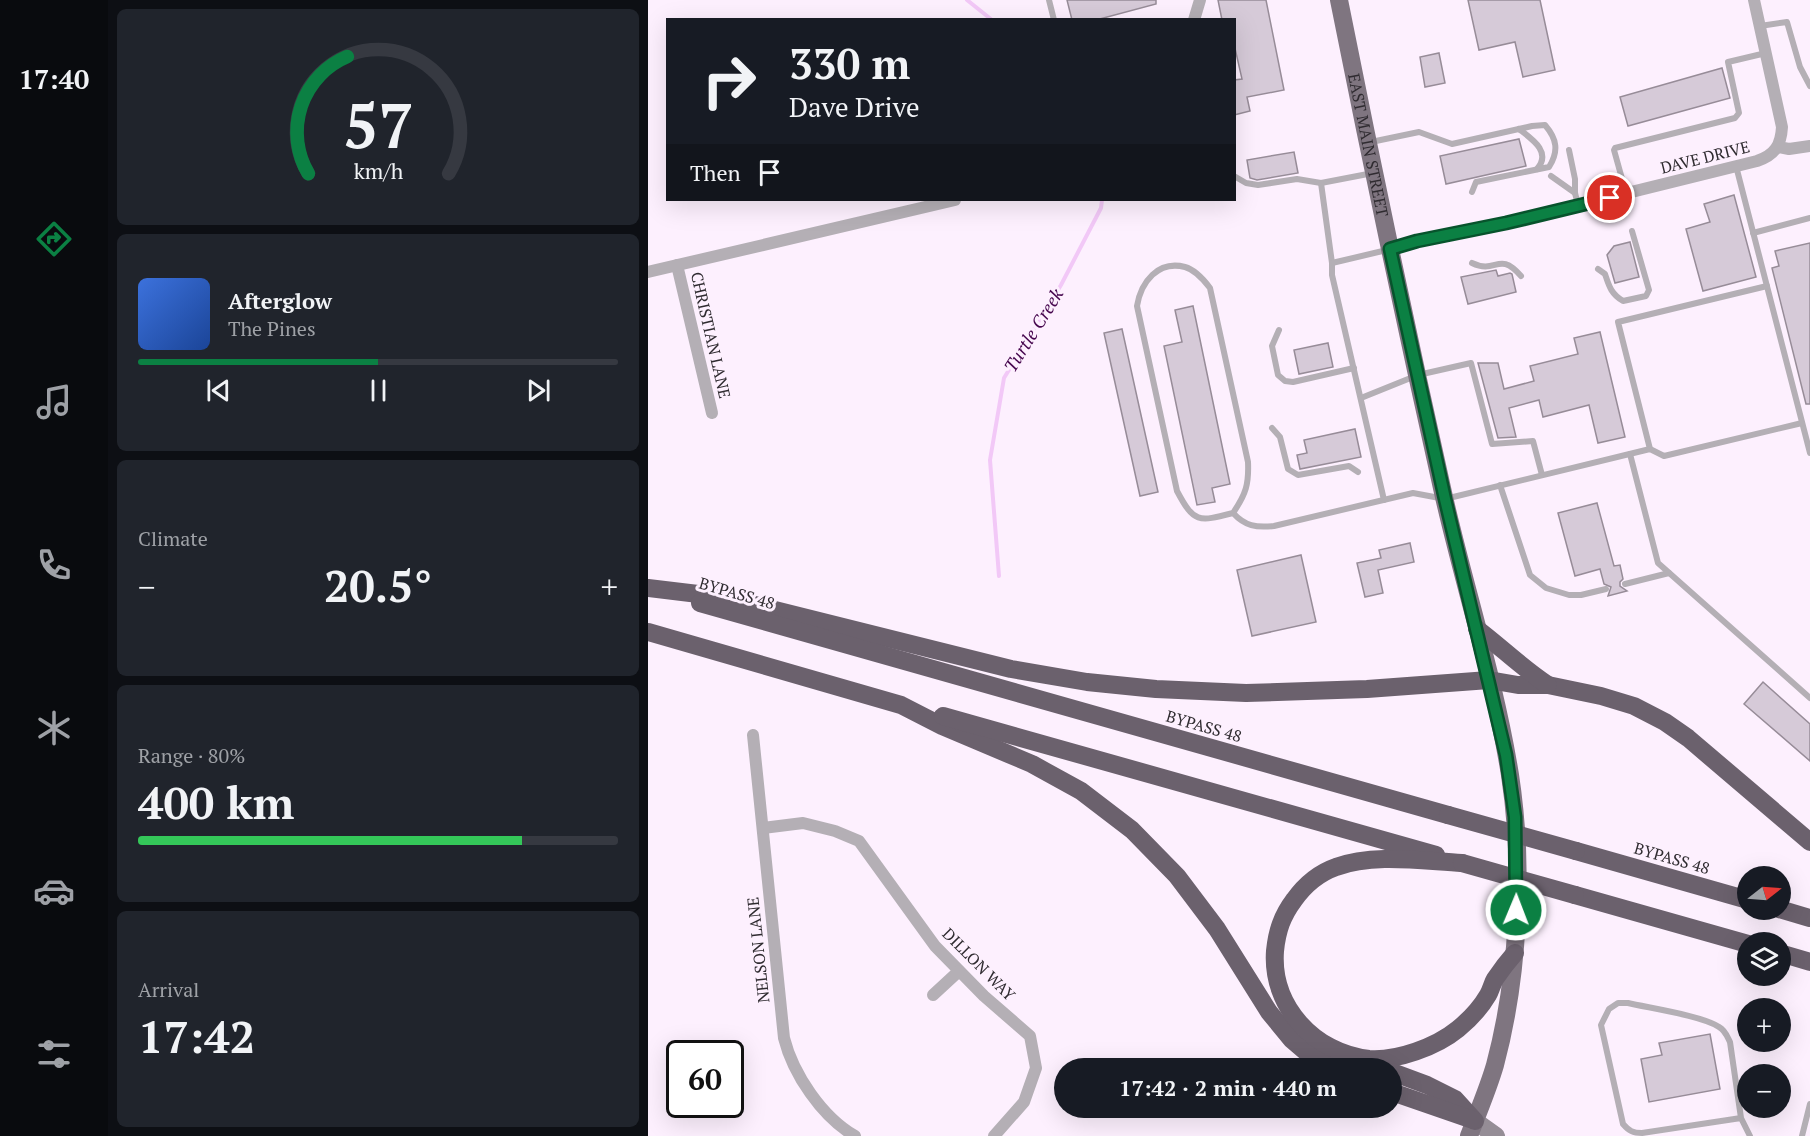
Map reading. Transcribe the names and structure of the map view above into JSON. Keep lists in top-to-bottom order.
{
  "streets": {
    "highway": ["BYPASS 48"],
    "main road": ["EAST MAIN STREET"],
    "street": [
      "DAVE DRIVE",
      "CHRISTIAN LANE",
      "NELSON LANE",
      "DILLON WAY"
    ]
  },
  "crossings": [
    ["EAST MAIN STREET", "DAVE DRIVE"],
    ["NELSON LANE", "DILLON WAY"]
  ],
  "water": ["Turtle Creek"],
  "north": "right",
  "page": {
    "tabs": "17:40",
    "turn": ["330 m", "Dave Drive"],
    "then": "Then",
    "song": ["Afterglow", "The Pines"],
    "tile": [
      "Climate",
      ["Range · 80%", "400 km"],
      ["Arrival", "17:42"]
    ],
    "heat": ["−", "20.5°", "+"],
    "map_buttons": ["+", "−"],
    "limit": "60",
    "trip": "17:42 · 2 min · 440 m",
    "gauge": ["57", "km/h"]
  }
}
